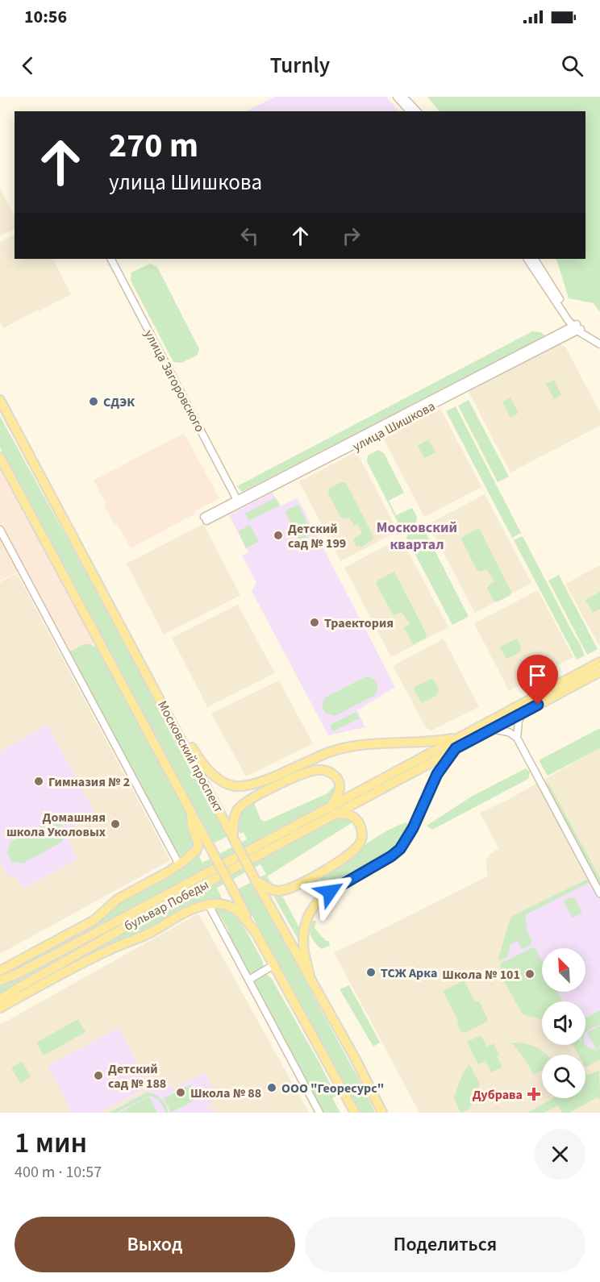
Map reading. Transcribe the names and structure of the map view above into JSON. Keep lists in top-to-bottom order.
{
  "streets": {
    "main road": ["Московский проспект", "бульвар Победы"],
    "street": ["улица Загоровского", "улица Шишкова"]
  },
  "crossings": [
    ["улица Загоровского", "улица Шишкова"]
  ],
  "districts": ["Московский квартал"],
  "places": {
    "other": [
      "СДЭК",
      "Детский сад № 199",
      "Траектория",
      "Гимназия № 2",
      "Домашняя школа Уколовых",
      "ТСЖ Арка",
      "Школа № 101",
      "Детский сад № 188",
      "ООО \"Георесурс\"",
      "Школа № 88"
    ],
    "health": ["Дубрава"]
  },
  "north": "top left",
  "page": {
    "status": "10:56",
    "header": "Turnly",
    "turn": ["270 m", "улица Шишкова"],
    "heading": ["1 мин", "400 m · 10:57"],
    "buttons": ["Выход", "Поделиться"]
  }
}
